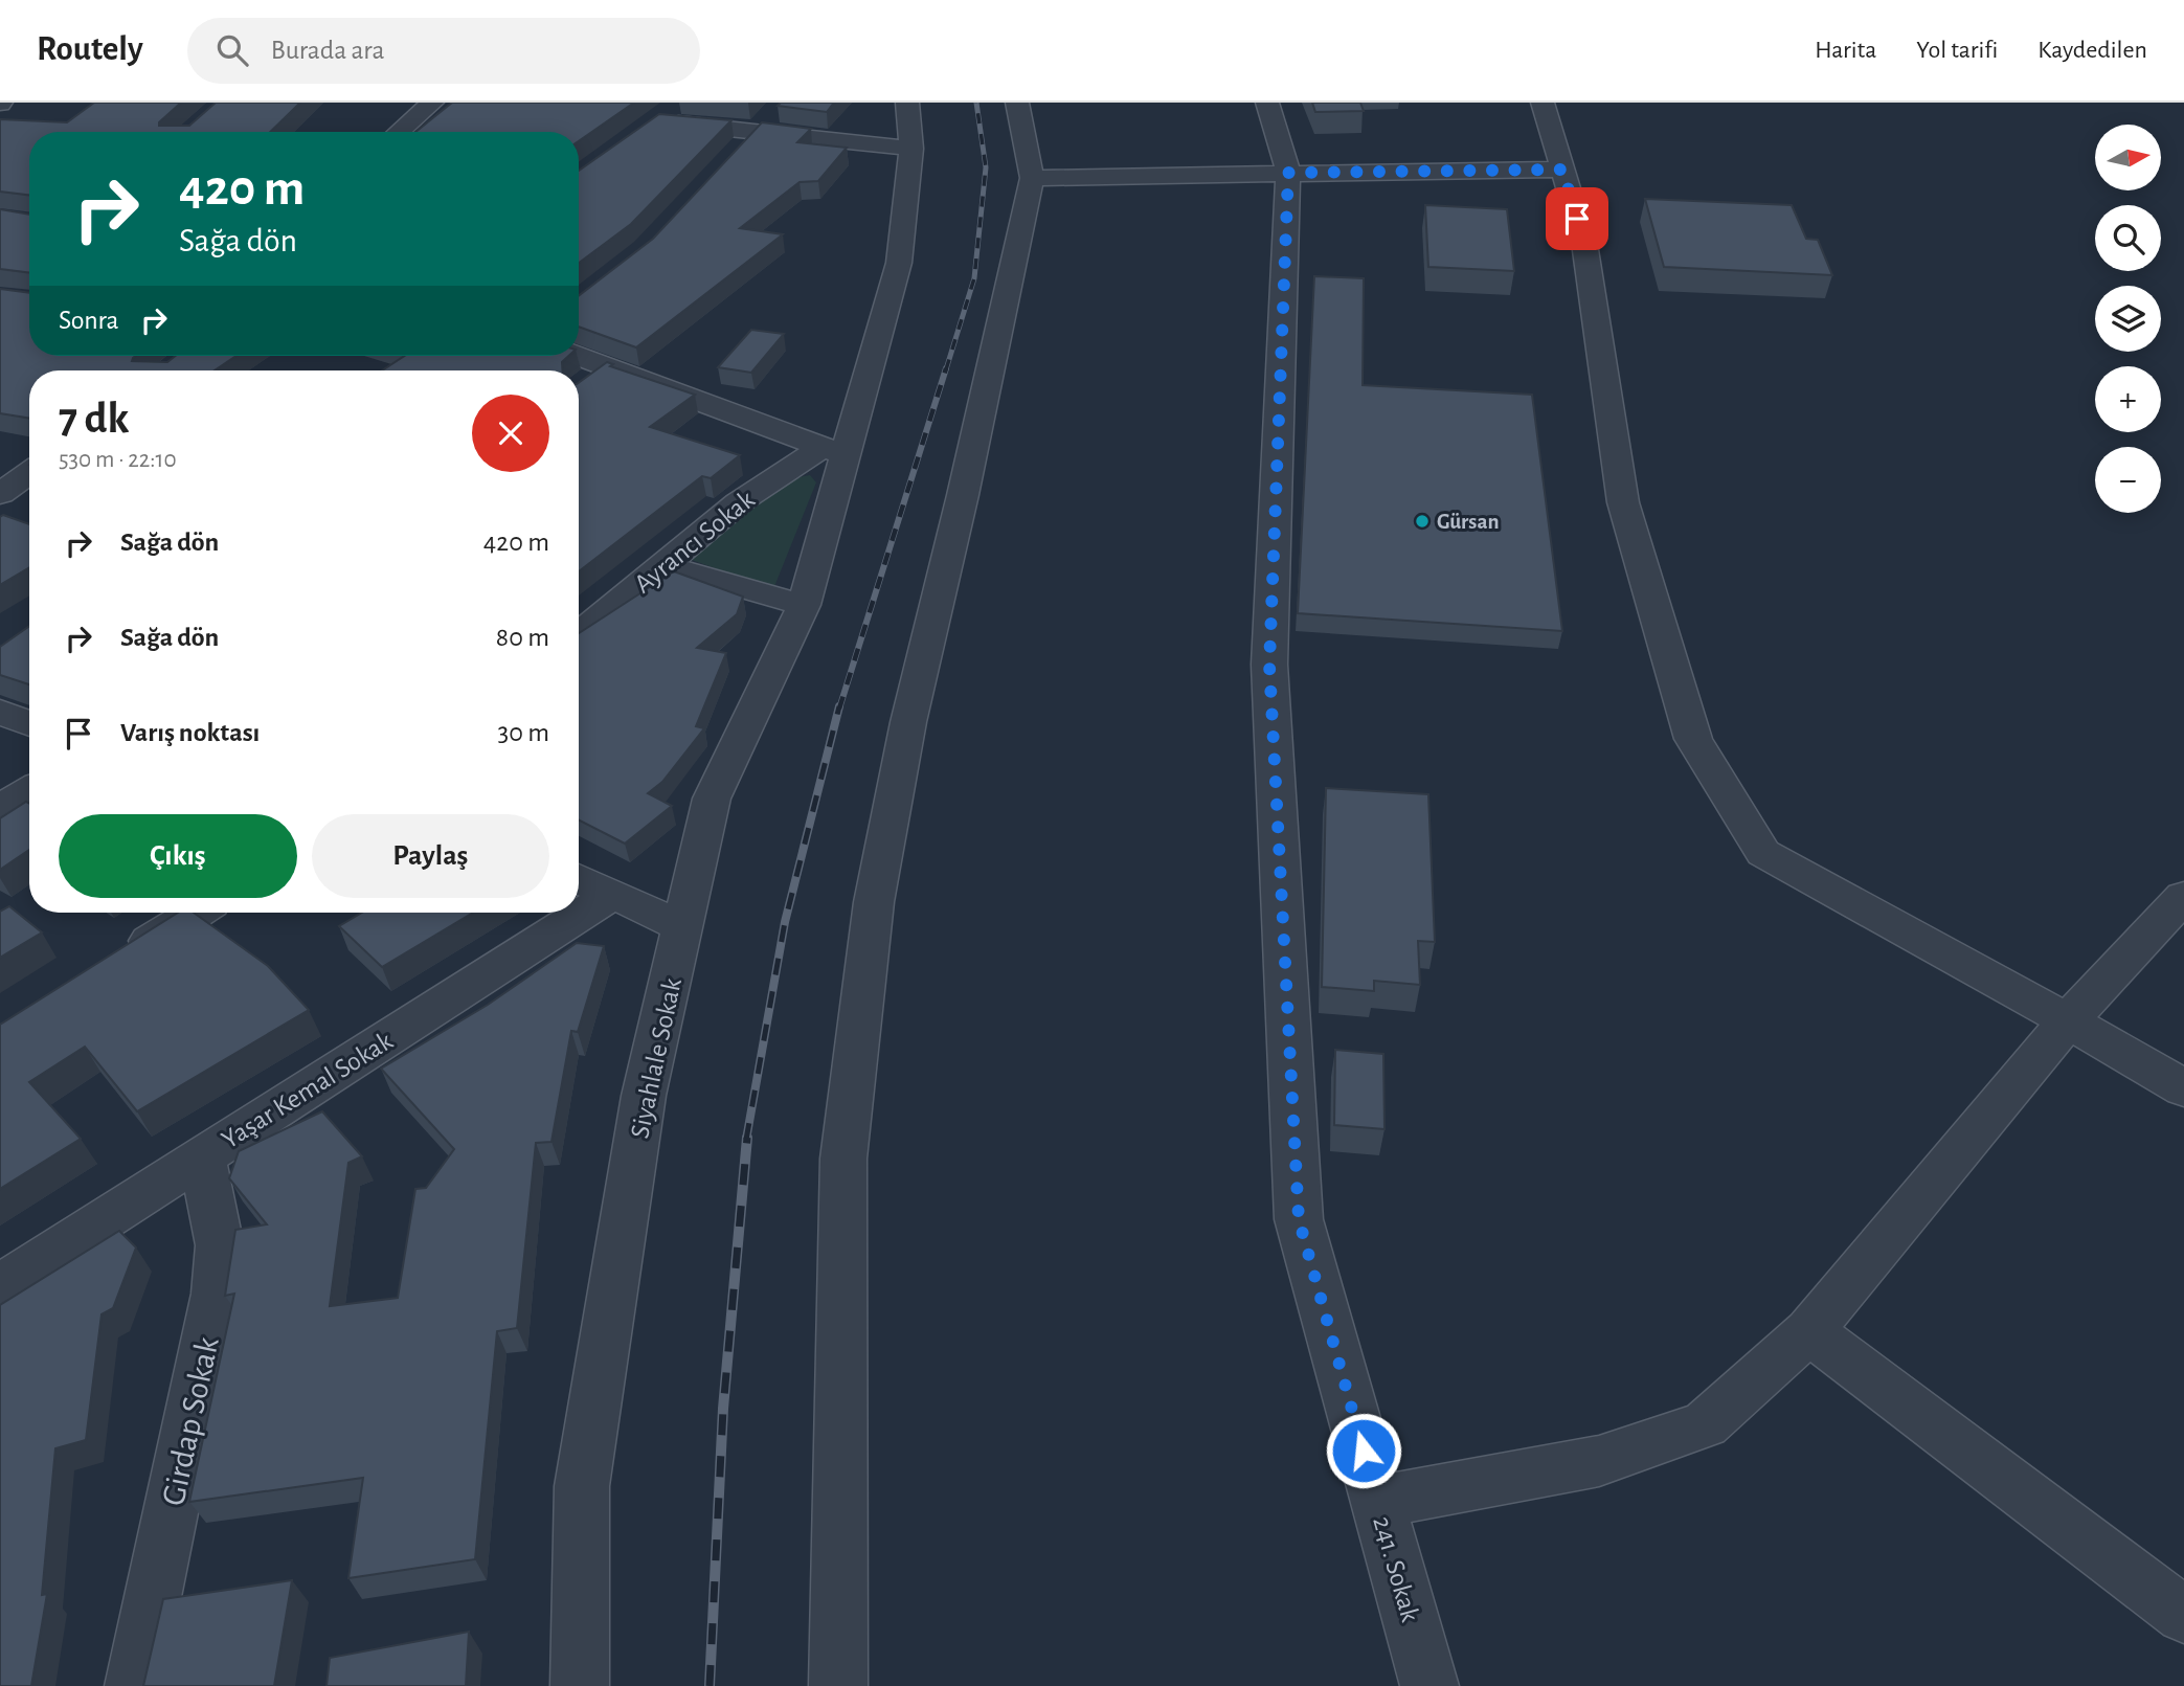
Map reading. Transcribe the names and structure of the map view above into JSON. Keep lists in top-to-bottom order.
{
  "streets": {
    "street": [
      "Ayrancı Sokak",
      "Siyahlale Sokak",
      "Yaşar Kemal Sokak",
      "Girdap Sokak",
      "241. Sokak"
    ]
  },
  "crossings": [
    ["Ayrancı Sokak", "Siyahlale Sokak"],
    ["Yaşar Kemal Sokak", "Girdap Sokak"]
  ],
  "places": ["Gürsan"],
  "north": "right",
  "page": {
    "header": "Routely",
    "search": "Burada ara",
    "nav": ["Harita", "Yol tarifi", "Kaydedilen"],
    "map_buttons": ["+", "−"],
    "turn": ["420 m", "Sağa dön"],
    "then": "Sonra",
    "heading": ["7 dk", "530 m · 22:10"],
    "list": [
      {
        "name": "Sağa dön",
        "value": "420 m"
      },
      {
        "name": "Sağa dön",
        "value": "80 m"
      },
      {
        "name": "Varış noktası",
        "value": "30 m"
      }
    ],
    "buttons": ["Çıkış", "Paylaş"]
  }
}
